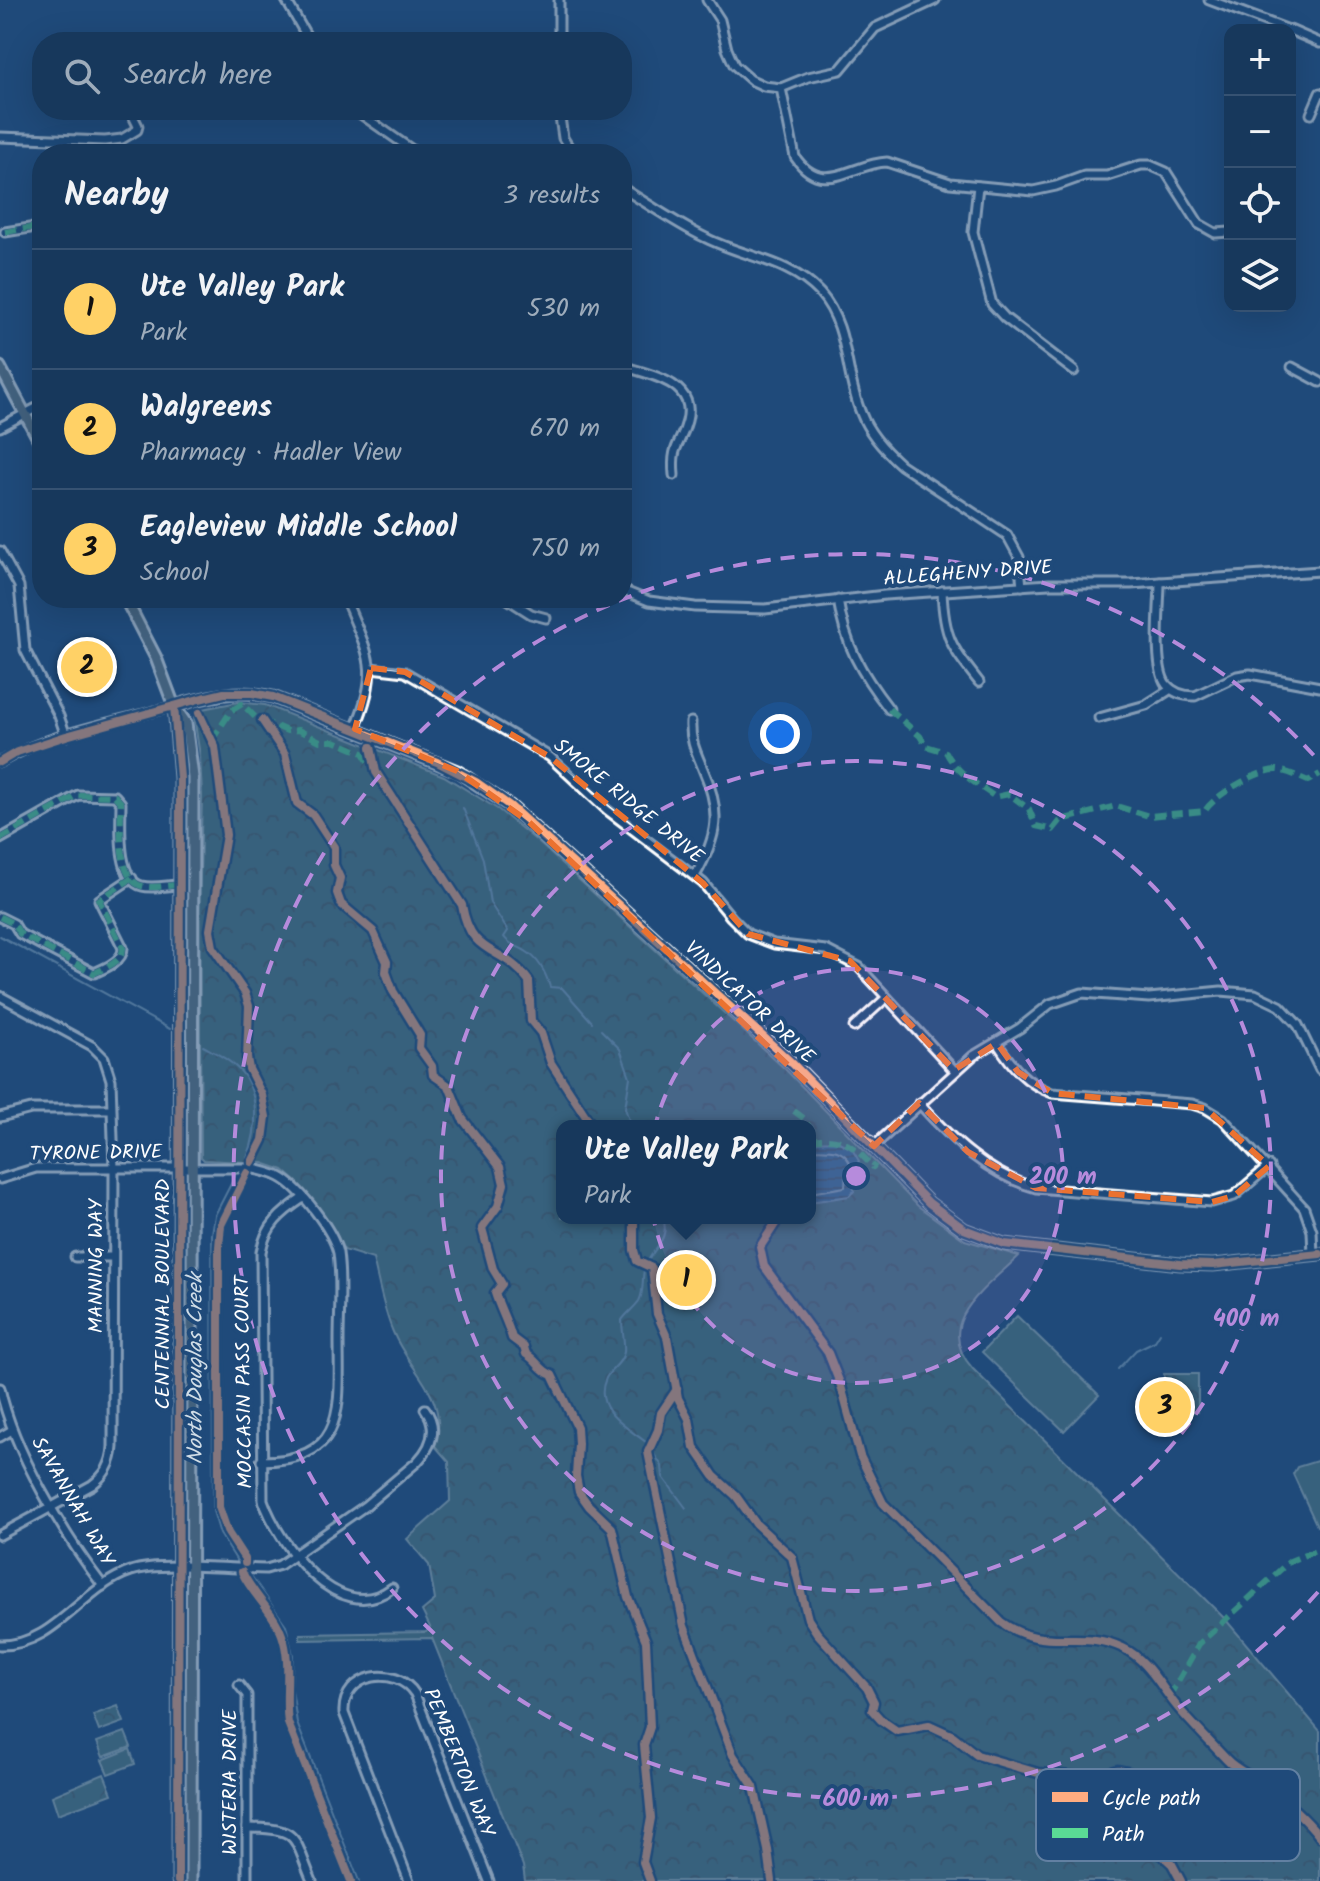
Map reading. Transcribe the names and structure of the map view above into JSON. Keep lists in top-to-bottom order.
{
  "streets": {
    "main road": ["VINDICATOR DRIVE", "CENTENNIAL BOULEVARD"],
    "street": [
      "ALLEGHENY DRIVE",
      "SMOKE RIDGE DRIVE",
      "TYRONE DRIVE",
      "MANNING WAY",
      "MOCCASIN PASS COURT",
      "SAVANNAH WAY",
      "PEMBERTON WAY",
      "WISTERIA DRIVE"
    ]
  },
  "crossings": [
    ["VINDICATOR DRIVE", "CENTENNIAL BOULEVARD"],
    ["TYRONE DRIVE", "MANNING WAY"],
    ["TYRONE DRIVE", "CENTENNIAL BOULEVARD"],
    ["TYRONE DRIVE", "MOCCASIN PASS COURT"],
    ["MANNING WAY", "SAVANNAH WAY"]
  ],
  "water": ["North Douglas Creek"],
  "legend": ["Cycle path", "Path"],
  "page": {
    "map_buttons": ["+", "−"],
    "search": "Search here",
    "heading": ["Nearby", "3 results"],
    "list": [
      {
        "mark": "1",
        "name": "Ute Valley Park",
        "note": "Park",
        "value": "530 m"
      },
      {
        "mark": "2",
        "name": "Walgreens",
        "note": "Pharmacy · Hadler View",
        "value": "670 m"
      },
      {
        "mark": "3",
        "name": "Eagleview Middle School",
        "note": "School",
        "value": "750 m"
      }
    ],
    "pins": ["2", "1", "3"],
    "popup": ["Ute Valley Park", "Park"]
  },
  "rings": ["200 m", "400 m", "600 m"]
}
